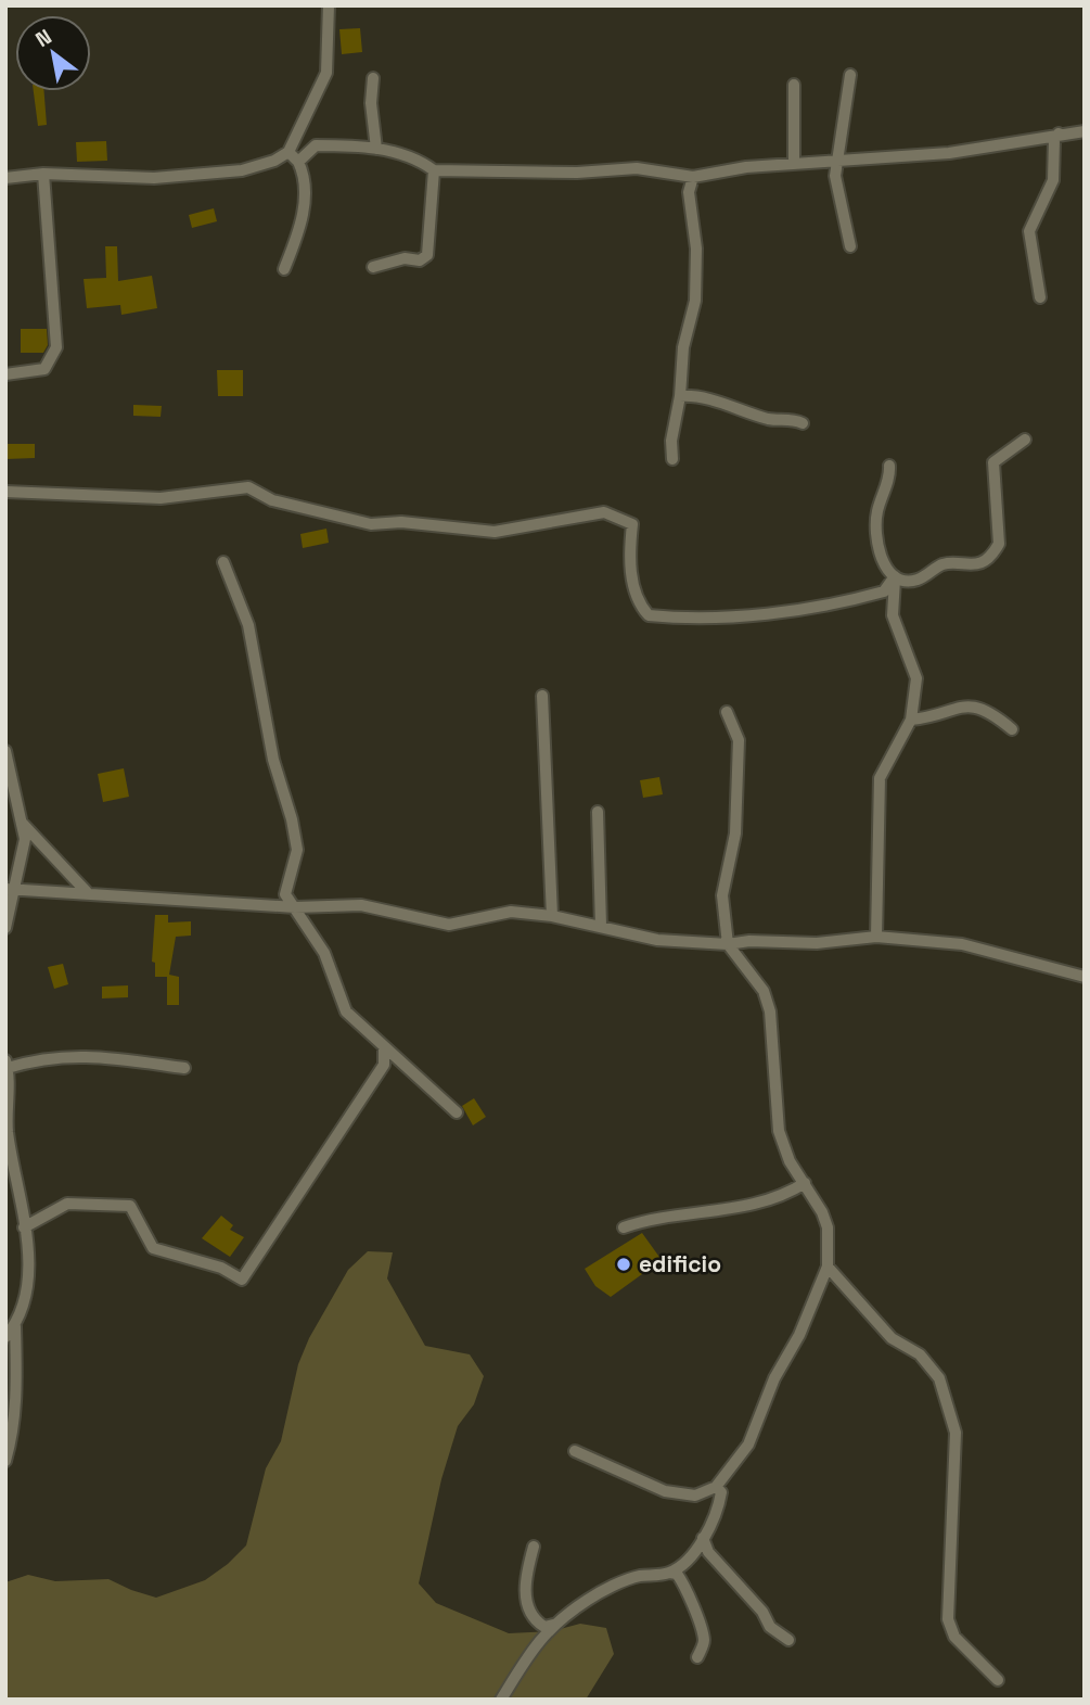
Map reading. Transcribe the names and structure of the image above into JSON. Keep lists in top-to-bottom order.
{
  "places": ["edificio"],
  "north": "top left"
}
